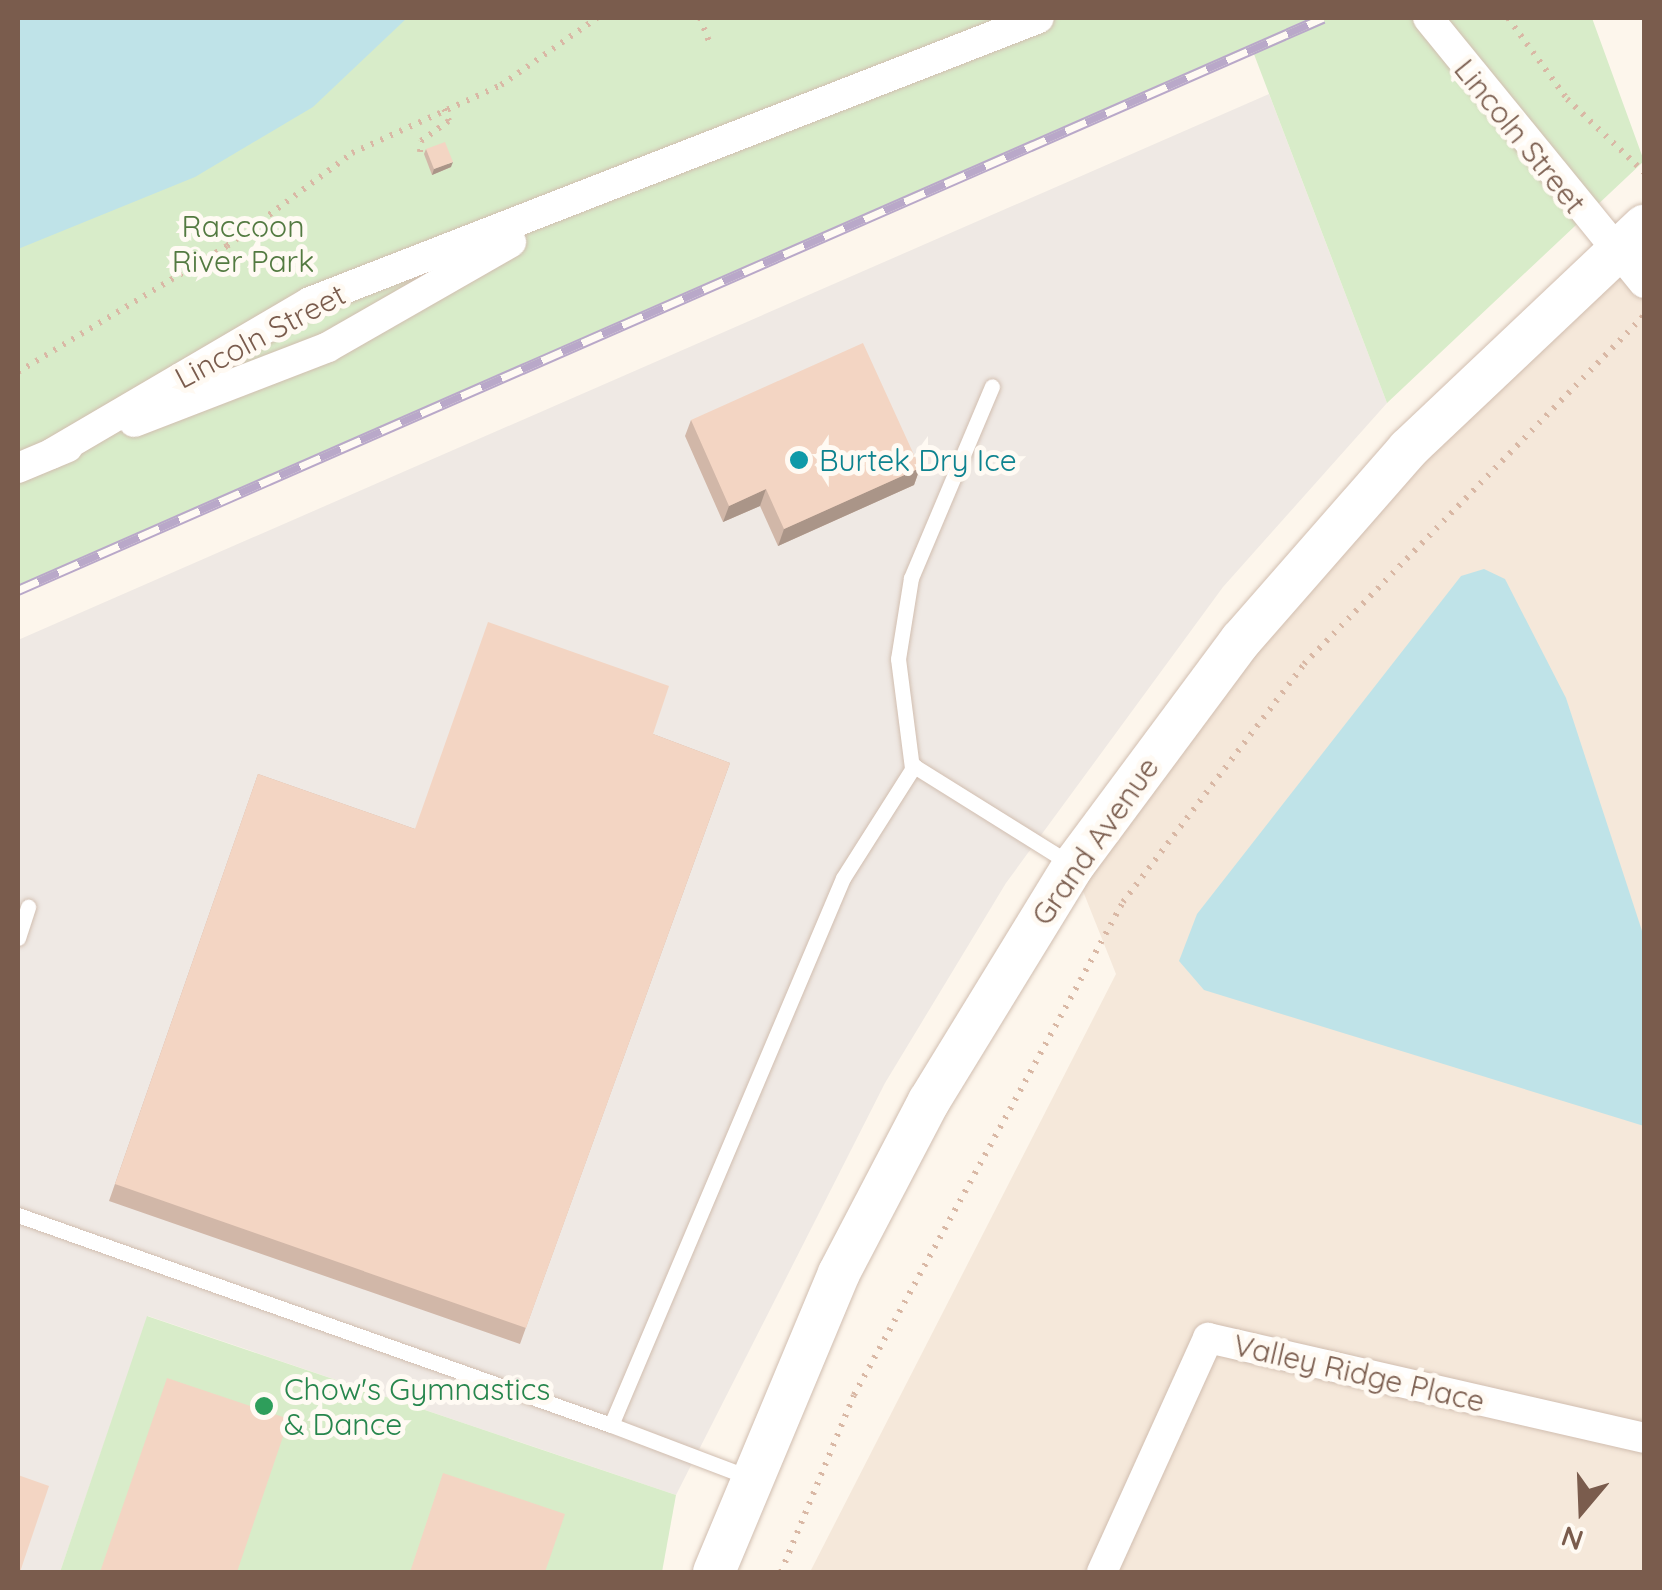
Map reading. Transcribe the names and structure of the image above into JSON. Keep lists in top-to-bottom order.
{
  "streets": {
    "main road": ["Grand Avenue"],
    "street": ["Lincoln Street", "Valley Ridge Place"]
  },
  "crossings": [
    ["Lincoln Street", "Grand Avenue"]
  ],
  "parks": ["Raccoon River Park"],
  "places": ["Burtek Dry Ice", "Chow's Gymnastics & Dance"],
  "north": "bottom"
}
